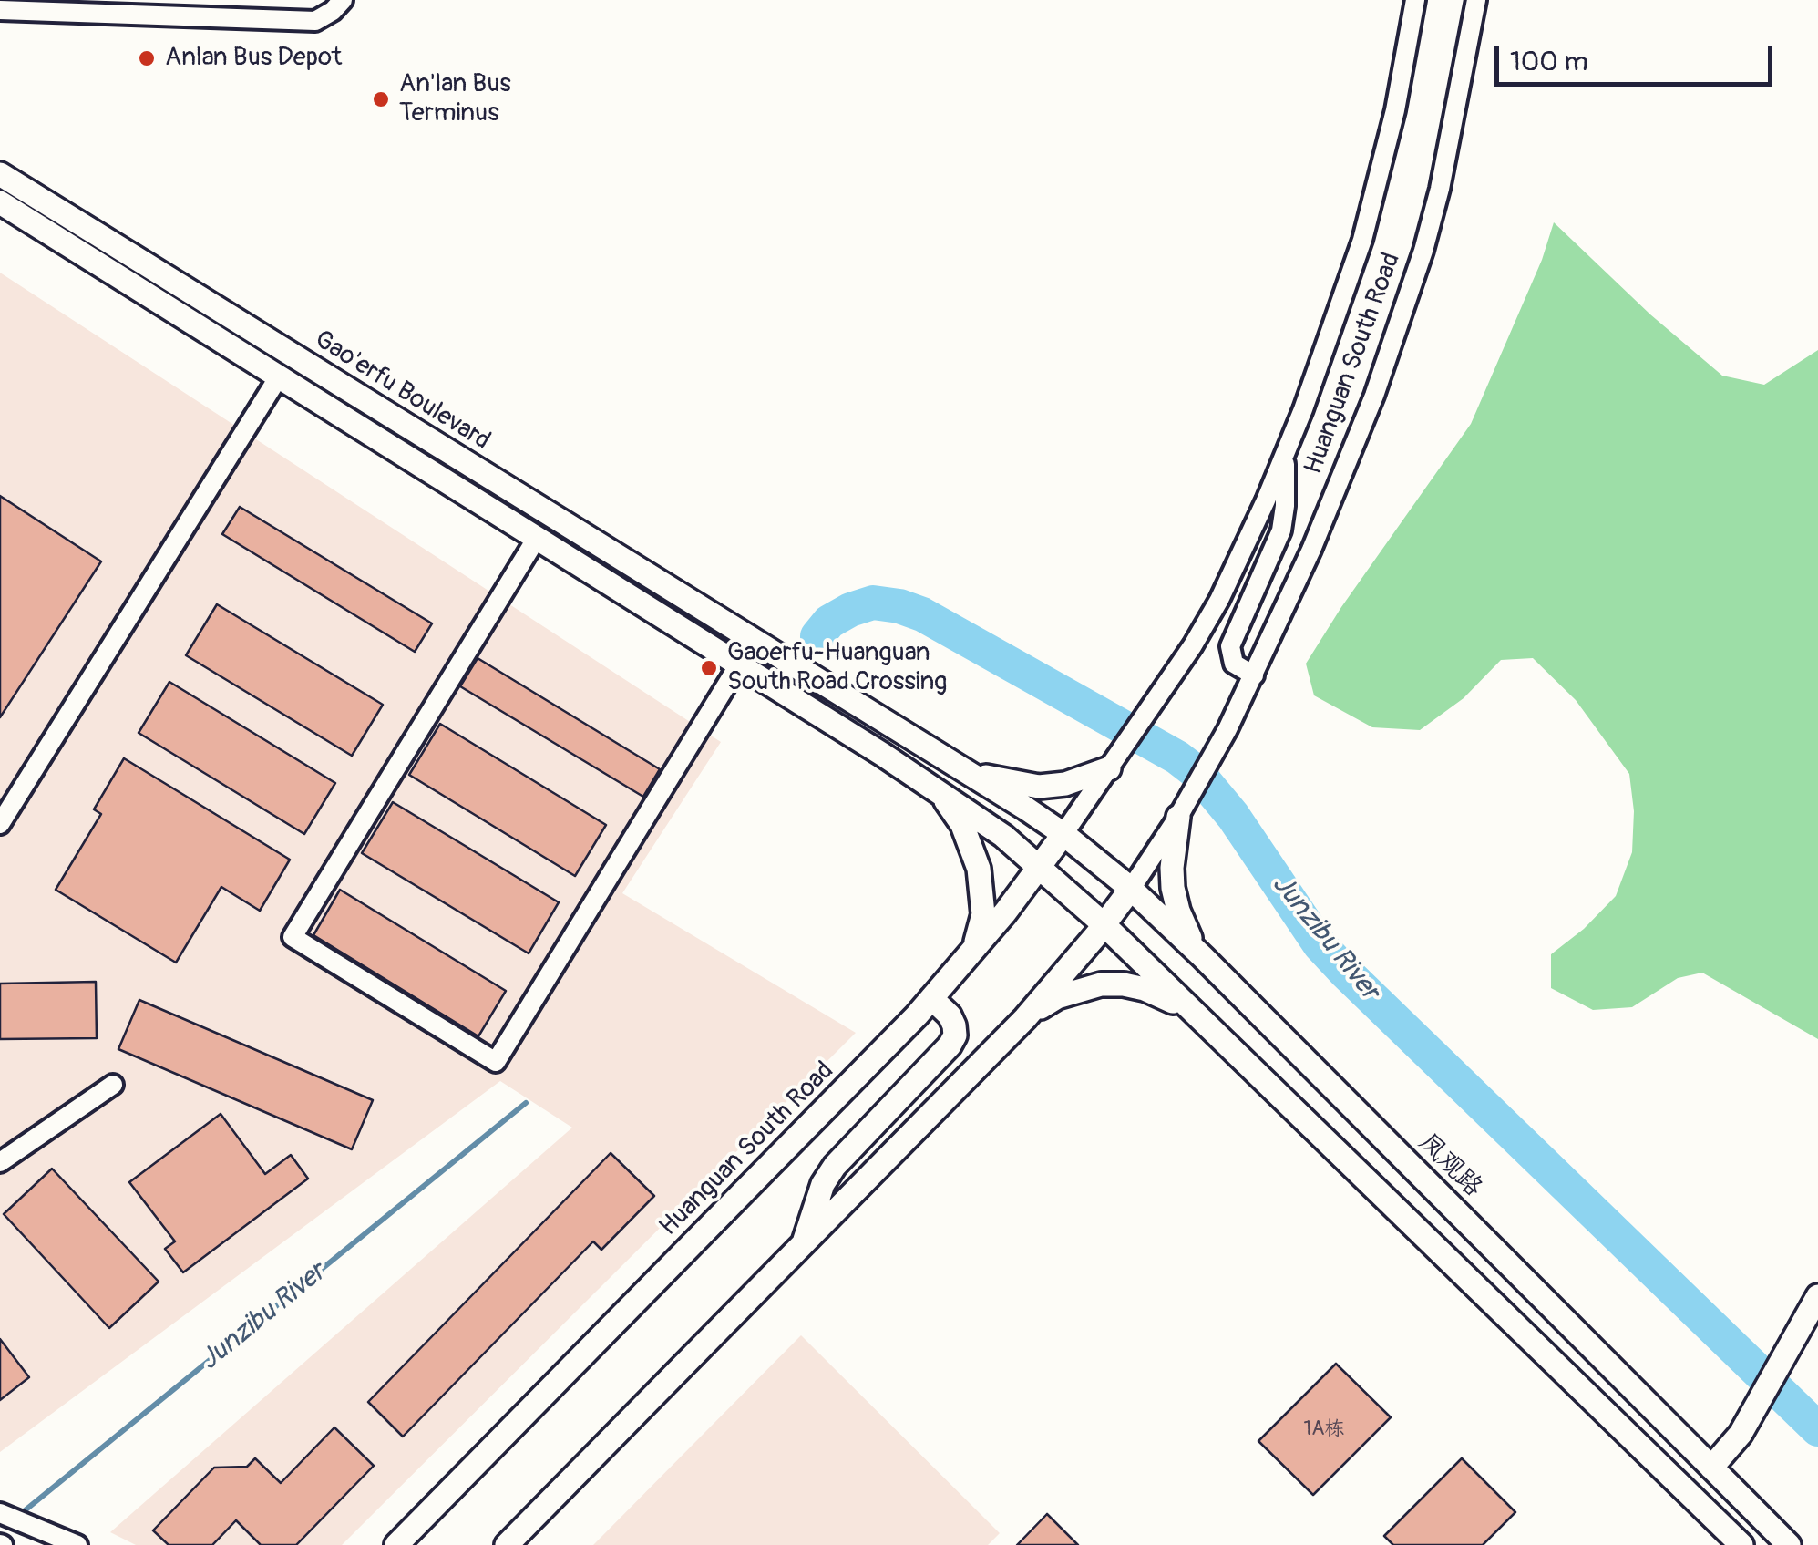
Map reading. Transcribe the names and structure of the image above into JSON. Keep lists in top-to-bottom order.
{
  "streets": {
    "main road": ["Huanguan South Road", "Gao'erfu Boulevard", "凤观路"]
  },
  "crossings": [
    ["Huanguan South Road", "凤观路"]
  ],
  "water": ["Junzibu River"],
  "places": ["Anlan Bus Depot", "An'lan Bus Terminus", "Gaoerfu-Huanguan South Road Crossing"],
  "house_numbers": ["1A栋"],
  "scale_bar": "100 m"
}
